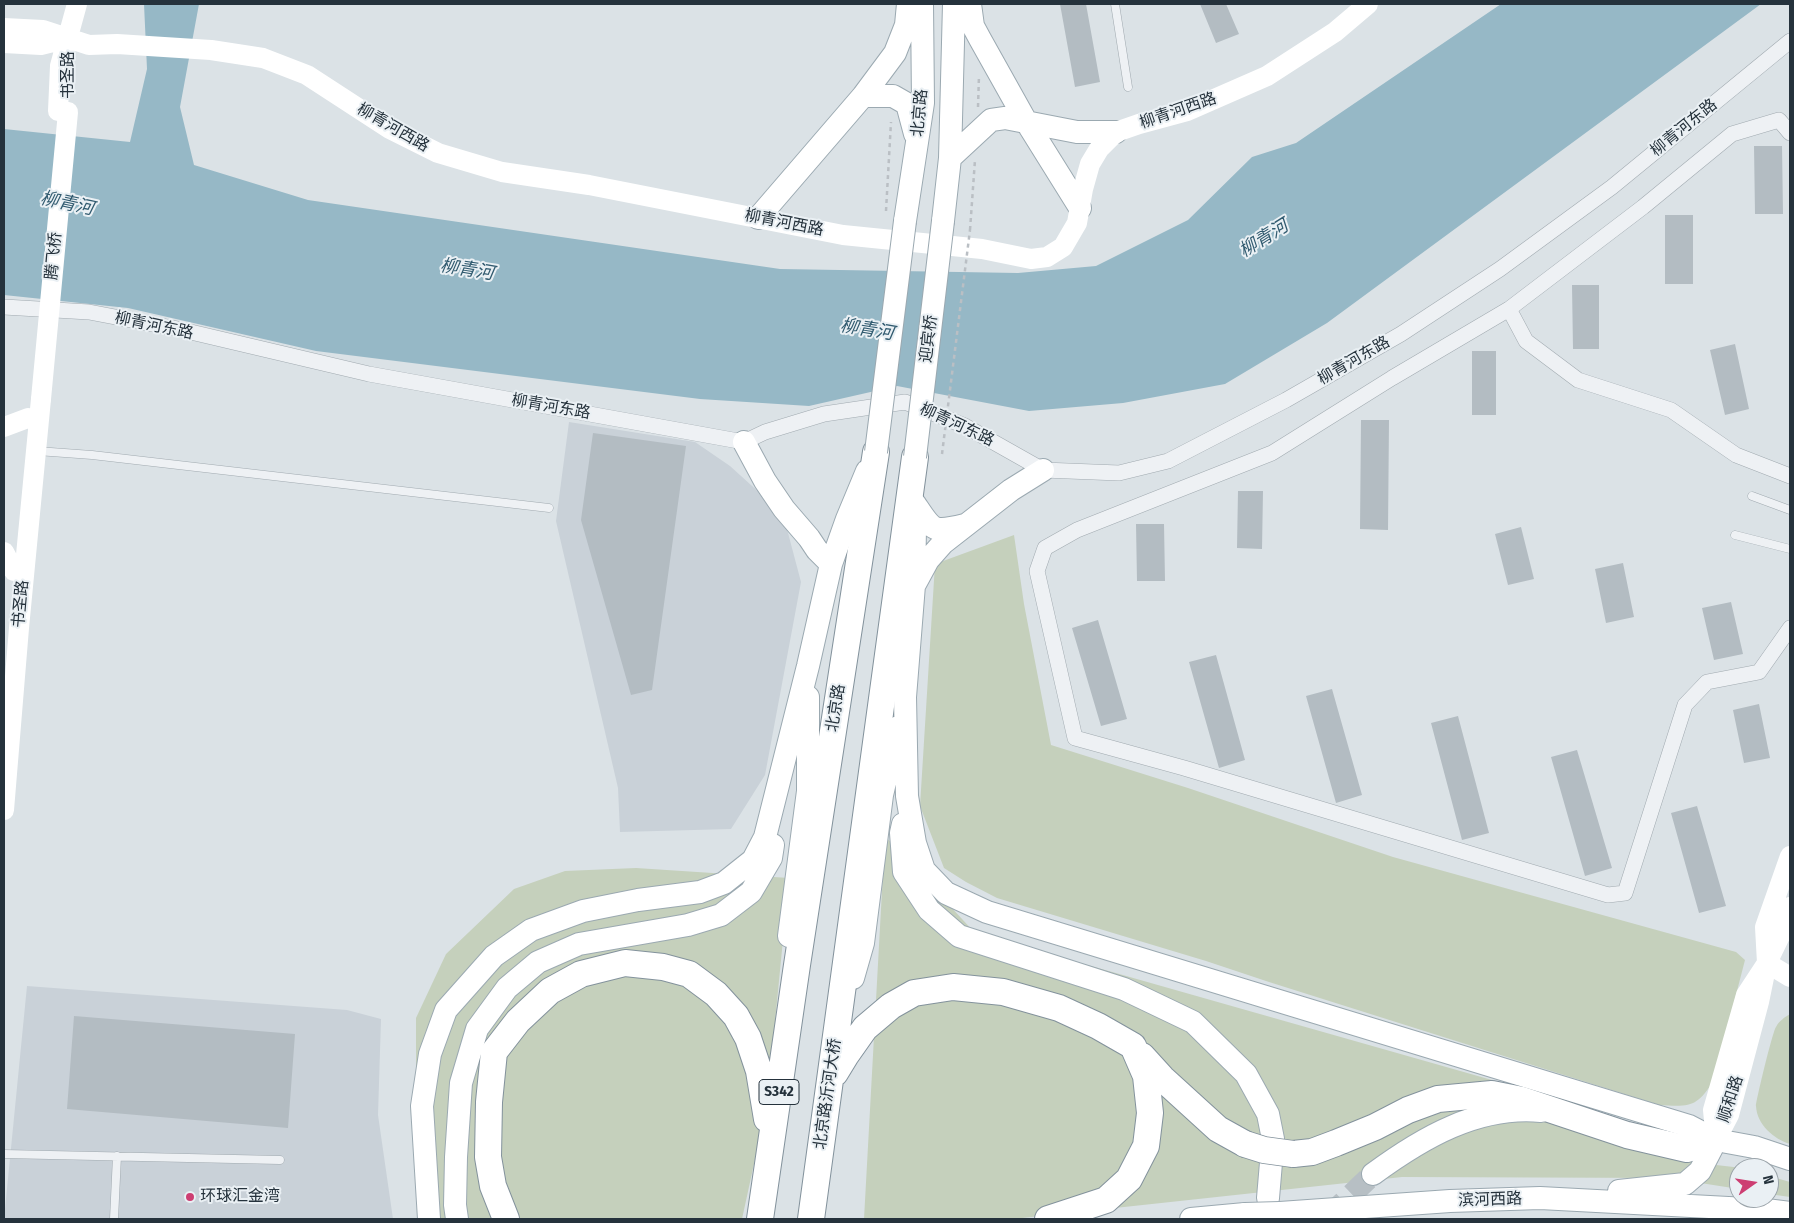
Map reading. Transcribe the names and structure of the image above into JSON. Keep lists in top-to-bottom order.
{
  "streets": {
    "highway": ["北京路", "S342", "北京路沂河大桥"],
    "main road": ["迎宾桥", "滨河西路"],
    "street": [
      "书圣路",
      "柳青河西路",
      "柳青河东路",
      "腾飞桥",
      "顺和路"
    ]
  },
  "crossings": [
    ["书圣路", "柳青河西路"],
    ["书圣路", "腾飞桥"],
    ["北京路", "迎宾桥"],
    ["北京路", "S342"],
    ["迎宾桥", "北京路沂河大桥"]
  ],
  "water": ["柳青河"],
  "places": ["环球汇金湾"],
  "north": "right"
}
